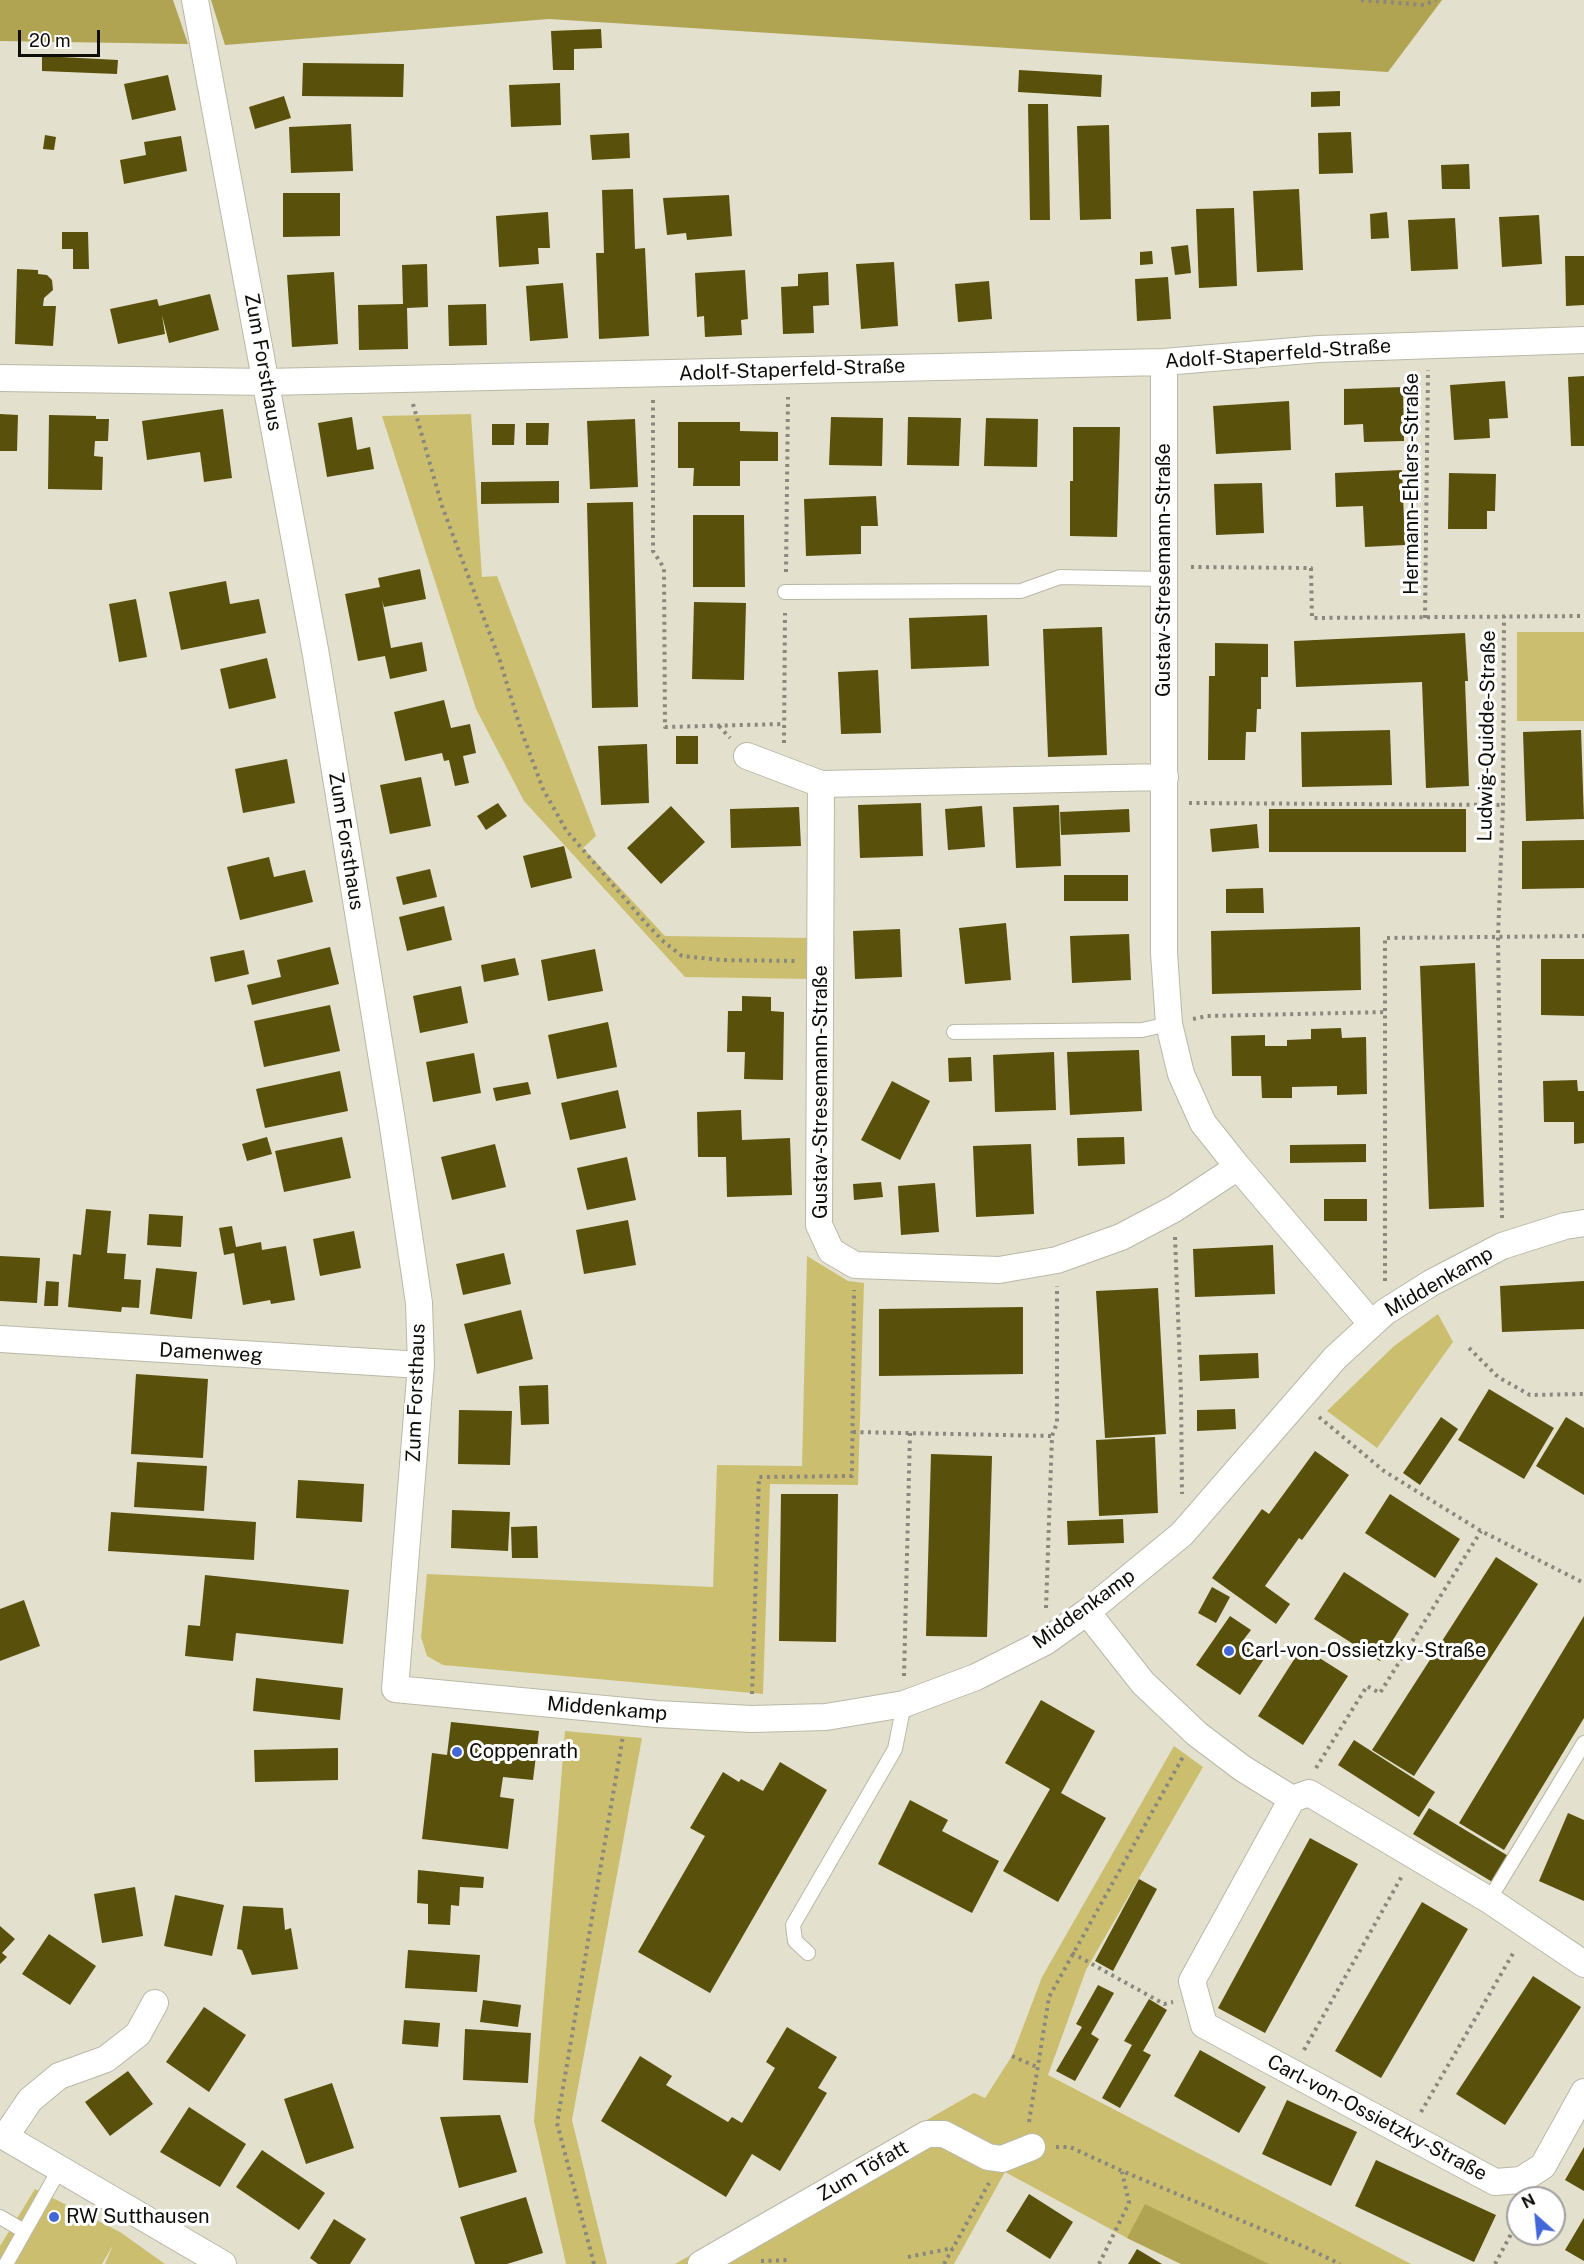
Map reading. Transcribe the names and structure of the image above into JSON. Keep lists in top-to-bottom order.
{
  "streets": {
    "street": [
      "Adolf-Staperfeld-Straße",
      "Zum Forsthaus",
      "Gustav-Stresemann-Straße",
      "Middenkamp",
      "Damenweg",
      "Carl-von-Ossietzky-Straße",
      "Zum Töfatt"
    ],
    "path": ["Hermann-Ehlers-Straße", "Ludwig-Quidde-Straße"]
  },
  "crossings": [
    ["Adolf-Staperfeld-Straße", "Zum Forsthaus"],
    ["Adolf-Staperfeld-Straße", "Hermann-Ehlers-Straße"],
    ["Adolf-Staperfeld-Straße", "Gustav-Stresemann-Straße"],
    ["Zum Forsthaus", "Middenkamp"],
    ["Zum Forsthaus", "Damenweg"],
    ["Hermann-Ehlers-Straße", "Ludwig-Quidde-Straße"],
    ["Gustav-Stresemann-Straße", "Middenkamp"],
    ["Ludwig-Quidde-Straße", "Middenkamp"]
  ],
  "places": ["Carl-von-Ossietzky-Straße", "Coppenrath", "RW Sutthausen"],
  "scale_bar": "20 m",
  "north": "top left"
}
